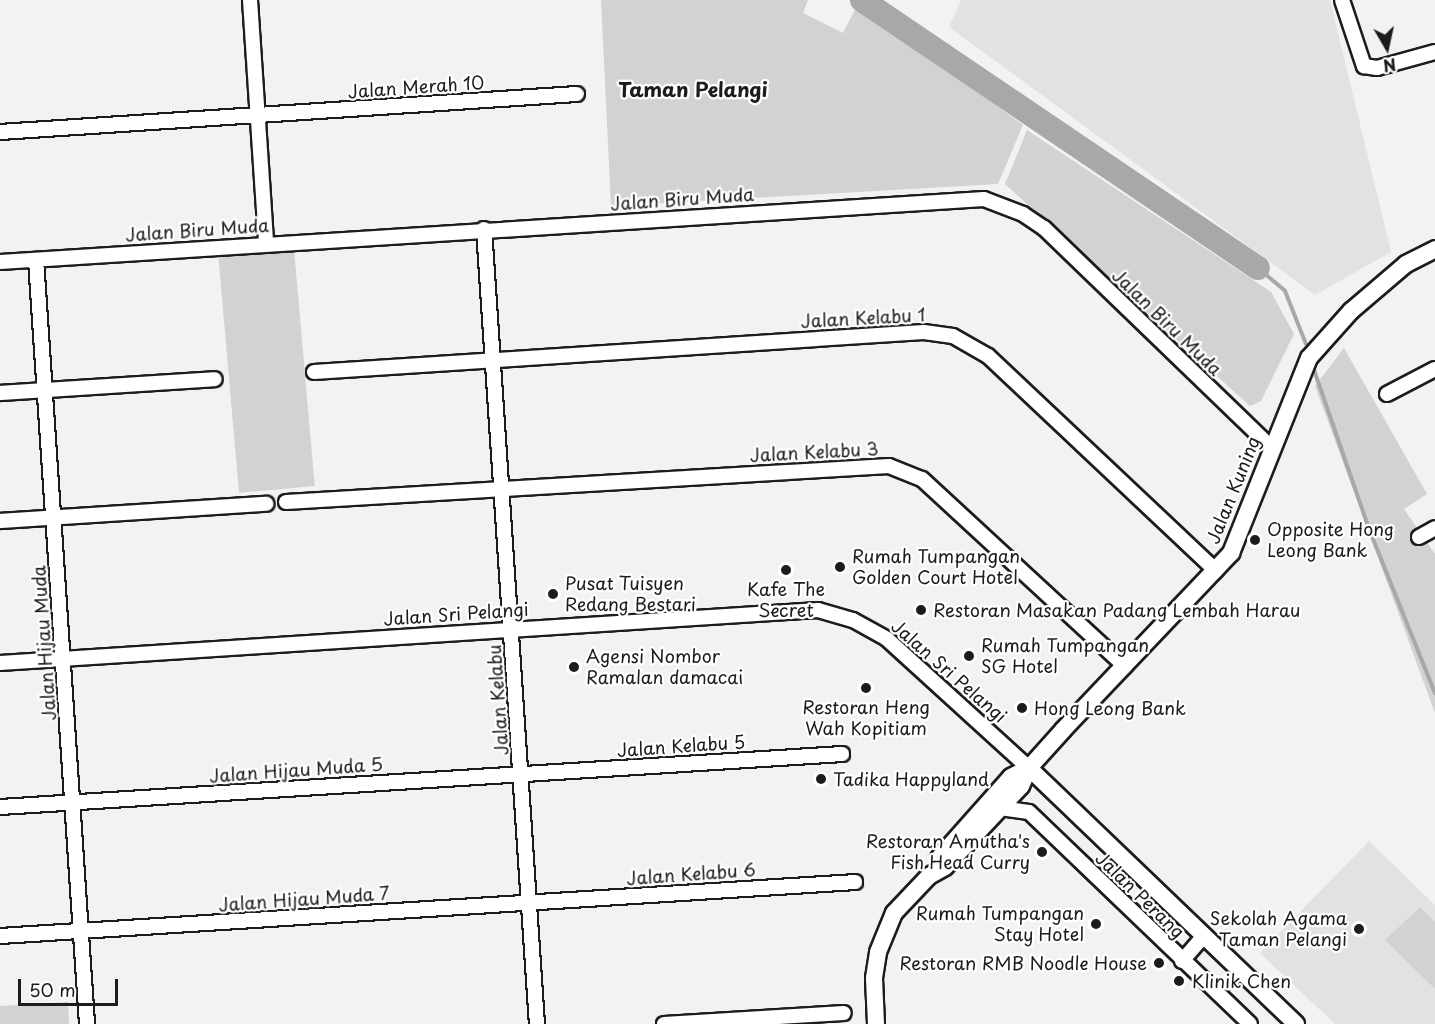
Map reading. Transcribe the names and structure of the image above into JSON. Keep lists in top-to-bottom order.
{
  "streets": {
    "street": [
      "Jalan Merah 10",
      "Jalan Biru Muda",
      "Jalan Kelabu 1",
      "Jalan Kelabu 3",
      "Jalan Kuning",
      "Jalan Sri Pelangi",
      "Jalan Hijau Muda",
      "Jalan Kelabu",
      "Jalan Kelabu 5",
      "Jalan Hijau Muda 5",
      "Jalan Kelabu 6",
      "Jalan Perang",
      "Jalan Hijau Muda 7"
    ]
  },
  "crossings": [
    ["Jalan Biru Muda", "Jalan Kuning"],
    ["Jalan Biru Muda", "Jalan Hijau Muda"],
    ["Jalan Biru Muda", "Jalan Kelabu"],
    ["Jalan Kelabu 1", "Jalan Kuning"],
    ["Jalan Kelabu 1", "Jalan Kelabu"],
    ["Jalan Kelabu 3", "Jalan Kuning"],
    ["Jalan Kelabu 3", "Jalan Kelabu"],
    ["Jalan Kuning", "Jalan Sri Pelangi"],
    ["Jalan Kuning", "Jalan Perang"],
    ["Jalan Sri Pelangi", "Jalan Hijau Muda"],
    ["Jalan Sri Pelangi", "Jalan Kelabu"],
    ["Jalan Hijau Muda", "Jalan Hijau Muda 5"],
    ["Jalan Hijau Muda", "Jalan Hijau Muda 7"],
    ["Jalan Kelabu", "Jalan Kelabu 5"],
    ["Jalan Kelabu", "Jalan Hijau Muda 5"],
    ["Jalan Kelabu", "Jalan Kelabu 6"],
    ["Jalan Kelabu", "Jalan Hijau Muda 7"],
    ["Jalan Kelabu 5", "Jalan Hijau Muda 5"],
    ["Jalan Kelabu 6", "Jalan Hijau Muda 7"]
  ],
  "districts": ["Taman Pelangi"],
  "places": [
    "Opposite Hong Leong Bank",
    "Rumah Tumpangan Golden Court Hotel",
    "Kafe The Secret",
    "Pusat Tuisyen Redang Bestari",
    "Restoran Masakan Padang Lembah Harau",
    "Rumah Tumpangan SG Hotel",
    "Agensi Nombor Ramalan damacai",
    "Restoran Heng Wah Kopitiam",
    "Hong Leong Bank",
    "Tadika Happyland",
    "Restoran Amutha's Fish Head Curry",
    "Rumah Tumpangan Stay Hotel",
    "Sekolah Agama Taman Pelangi",
    "Restoran RMB Noodle House",
    "Klinik Chen"
  ],
  "scale_bar": "50 m",
  "north": "bottom"
}
